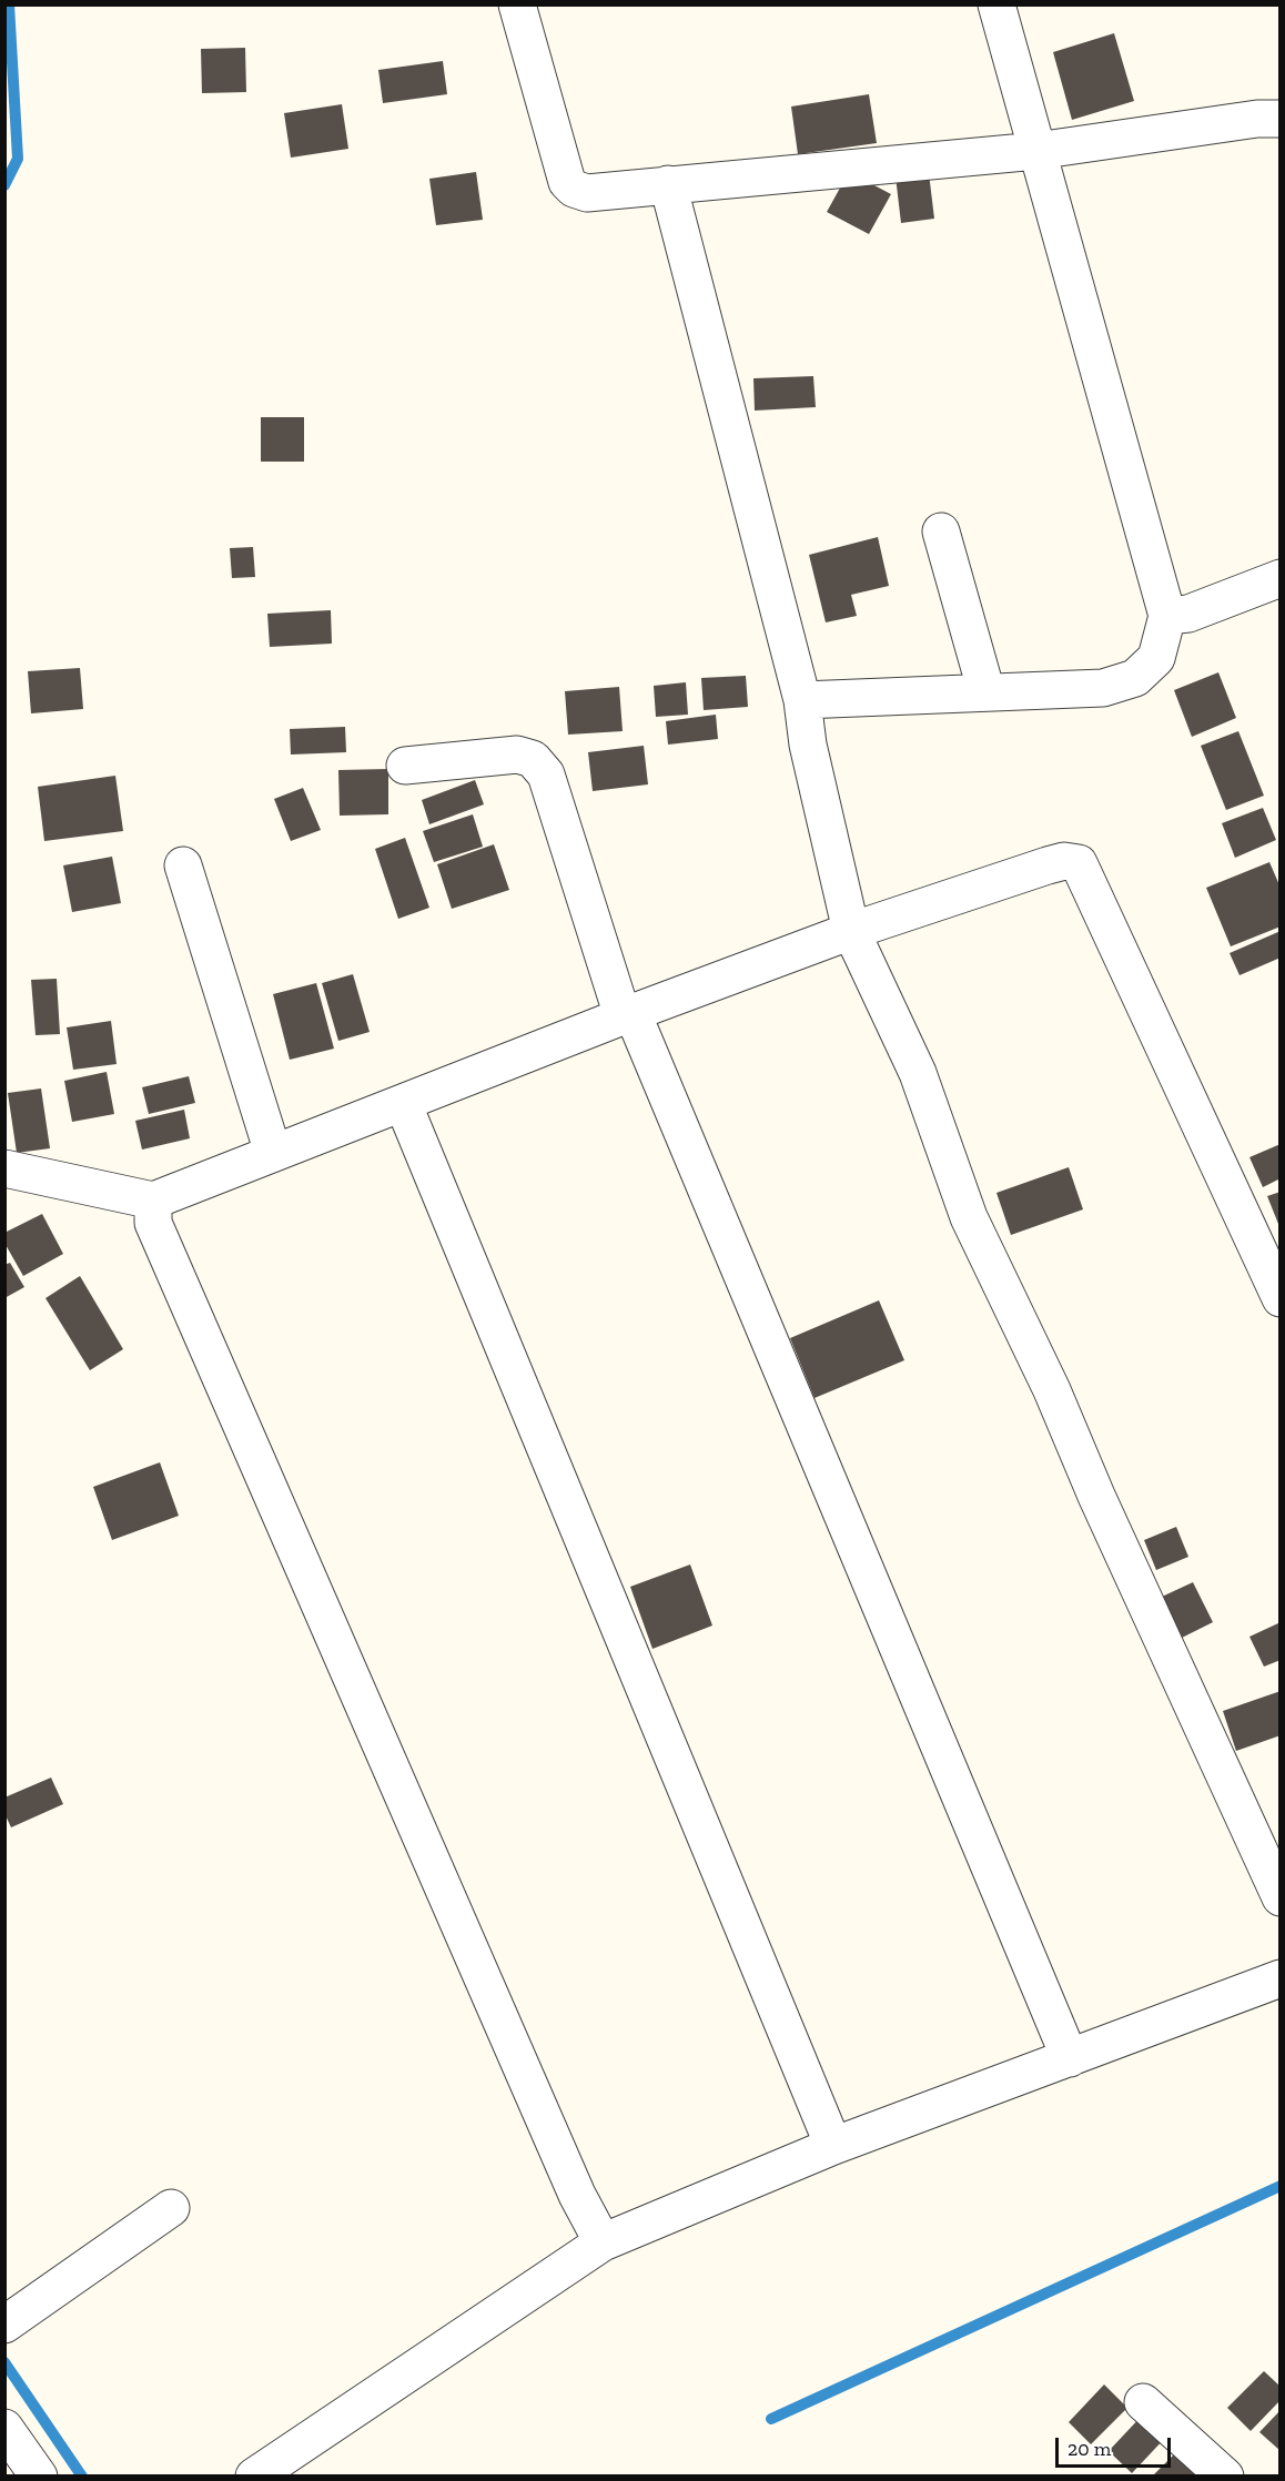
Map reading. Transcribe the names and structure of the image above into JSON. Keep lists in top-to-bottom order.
{
  "scale_bar": "20 m"
}
